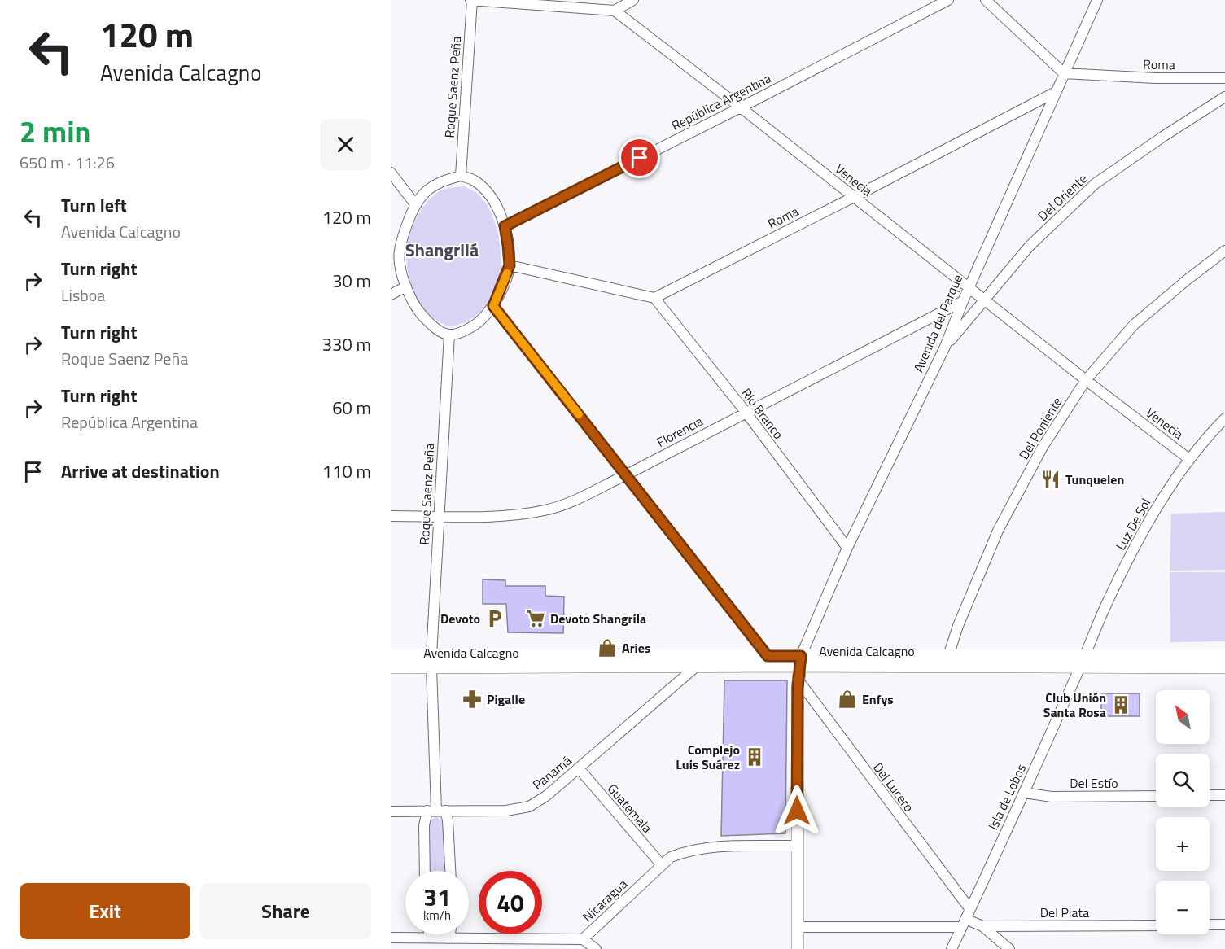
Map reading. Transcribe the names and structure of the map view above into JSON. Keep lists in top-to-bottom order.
{
  "streets": {
    "street": [
      "Roma",
      "Roque Saenz Peña",
      "República Argentina",
      "Venecia",
      "Del Oriente",
      "Avenida del Parque",
      "Río Branco",
      "Del Poniente",
      "Florencia",
      "Luz De Sol",
      "Avenida Calcagno",
      "Panamá",
      "Del Estío",
      "Del Lucero",
      "Isla de Lobos",
      "Guatemala",
      "Nicaragua",
      "Del Plata"
    ]
  },
  "crossings": [
    ["Roma", "Venecia"],
    ["Roma", "Avenida del Parque"],
    ["Roma", "Río Branco"],
    ["Roque Saenz Peña", "República Argentina"],
    ["Roque Saenz Peña", "Florencia"],
    ["Roque Saenz Peña", "Avenida Calcagno"],
    ["Roque Saenz Peña", "Panamá"],
    ["República Argentina", "Venecia"],
    ["Venecia", "Del Oriente"],
    ["Venecia", "Avenida del Parque"],
    ["Venecia", "Del Poniente"],
    ["Venecia", "Luz De Sol"],
    ["Del Oriente", "Avenida del Parque"],
    ["Avenida del Parque", "Río Branco"],
    ["Avenida del Parque", "Florencia"],
    ["Avenida del Parque", "Avenida Calcagno"],
    ["Avenida del Parque", "Del Lucero"],
    ["Avenida del Parque", "Nicaragua"],
    ["Avenida del Parque", "Del Plata"],
    ["Río Branco", "Florencia"],
    ["Del Poniente", "Avenida Calcagno"],
    ["Luz De Sol", "Avenida Calcagno"],
    ["Luz De Sol", "Isla de Lobos"],
    ["Avenida Calcagno", "Panamá"],
    ["Avenida Calcagno", "Isla de Lobos"],
    ["Panamá", "Guatemala"],
    ["Del Estío", "Isla de Lobos"],
    ["Del Lucero", "Isla de Lobos"],
    ["Isla de Lobos", "Del Plata"],
    ["Guatemala", "Nicaragua"]
  ],
  "districts": ["Shangrilá"],
  "places": {
    "restaurant": ["Tunquelen"],
    "parking": ["Devoto"],
    "supermarket": ["Devoto Shangrila"],
    "shop": ["Aries", "Enfys"],
    "pharmacy": ["Pigalle"],
    "building": ["Club Unión Santa Rosa", "Complejo Luis Suárez"]
  },
  "north": "top left",
  "page": {
    "turn": ["120 m", "Avenida Calcagno"],
    "heading": ["2 min", "650 m · 11:26"],
    "list": [
      {
        "name": "Turn left",
        "note": "Avenida Calcagno",
        "value": "120 m"
      },
      {
        "name": "Turn right",
        "note": "Lisboa",
        "value": "30 m"
      },
      {
        "name": "Turn right",
        "note": "Roque Saenz Peña",
        "value": "330 m"
      },
      {
        "name": "Turn right",
        "note": "República Argentina",
        "value": "60 m"
      },
      {
        "name": "Arrive at destination",
        "value": "110 m"
      }
    ],
    "map_buttons": ["+", "−"],
    "speed": "31 km/h",
    "limit": "40",
    "buttons": ["Exit", "Share"]
  }
}
